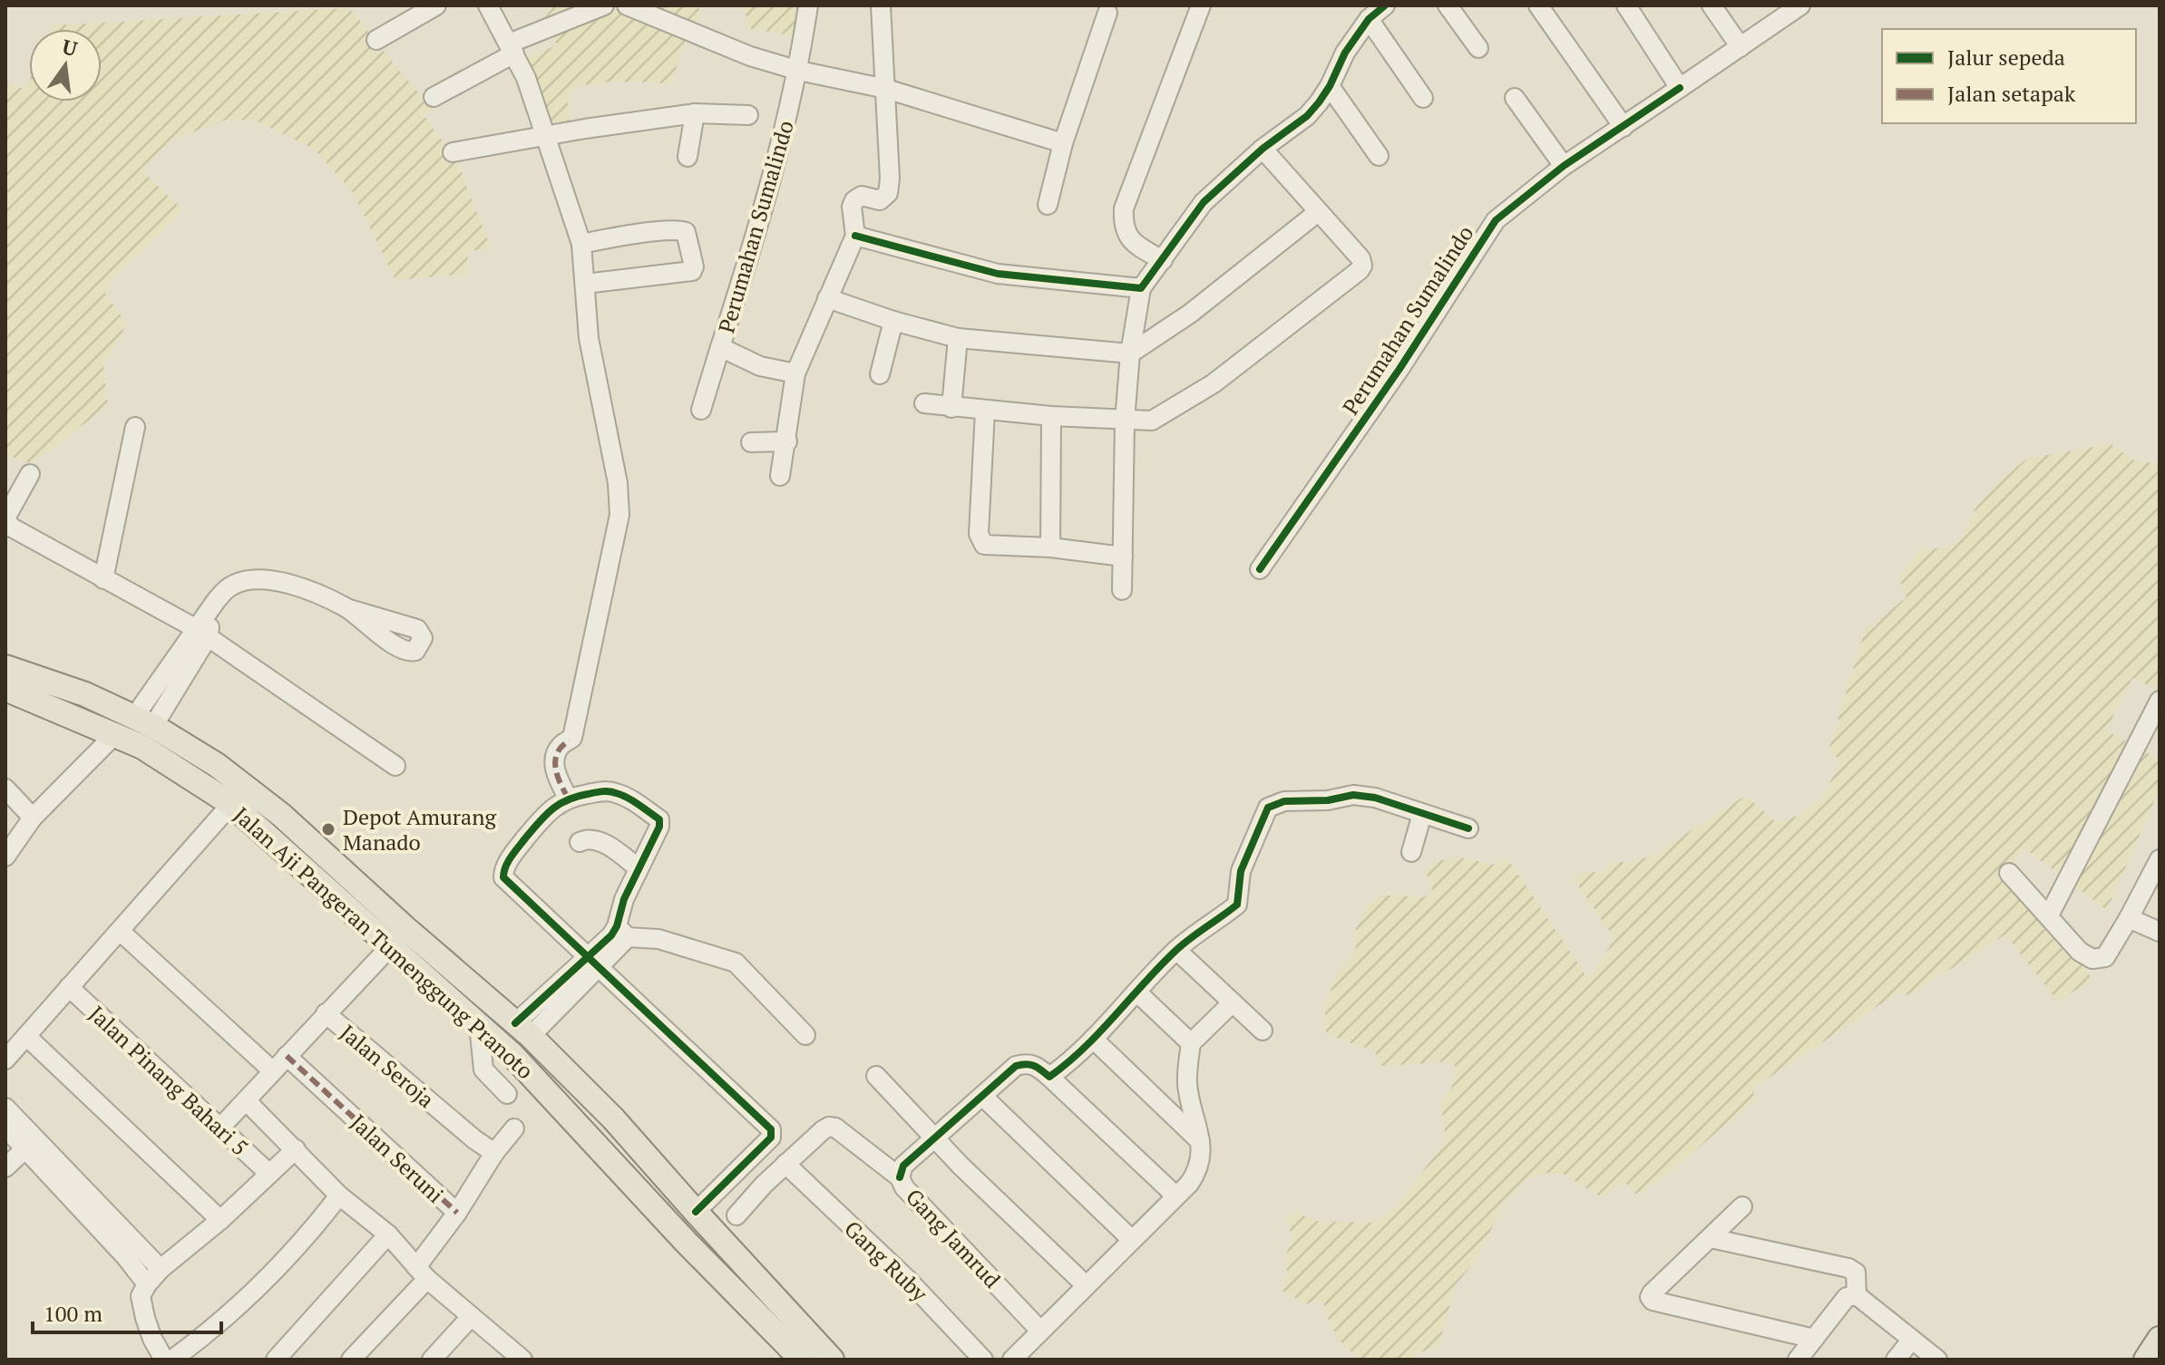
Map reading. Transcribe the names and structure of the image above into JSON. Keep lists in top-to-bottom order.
{
  "streets": {
    "main road": ["Jalan Aji Pangeran Tumenggung Pranoto"],
    "street": [
      "Perumahan Sumalindo",
      "Jalan Seroja",
      "Jalan Pinang Bahari 5",
      "Jalan Seruni",
      "Gang Jamrud",
      "Gang Ruby"
    ]
  },
  "crossings": [
    ["Jalan Seroja", "Jalan Pinang Bahari 5"],
    ["Jalan Seroja", "Jalan Seruni"],
    ["Gang Jamrud", "Gang Ruby"]
  ],
  "places": ["Depot Amurang Manado"],
  "legend": ["Jalur sepeda", "Jalan setapak"],
  "scale_bar": "100 m",
  "north": "top"
}
